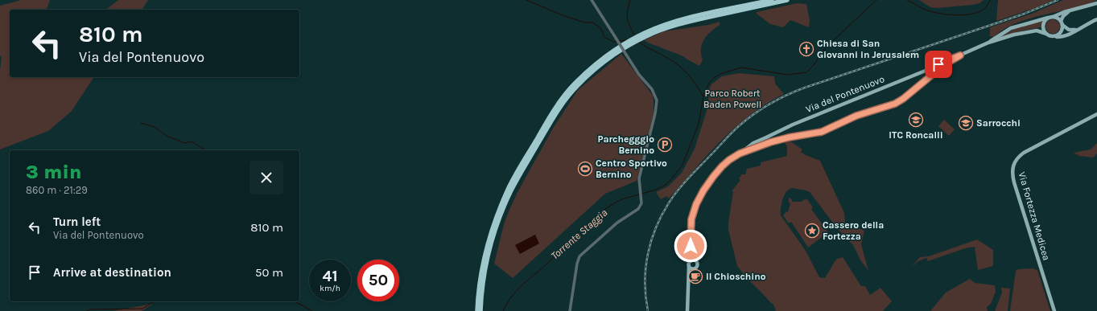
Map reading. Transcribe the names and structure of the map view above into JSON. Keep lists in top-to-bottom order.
{
  "streets": {
    "main road": ["Via del Pontenuovo", "Via Fortezza Medicea"]
  },
  "water": ["Torrente Staggia"],
  "parks": ["Parco Robert Baden Powell"],
  "places": {
    "church": ["Chiesa di San Giovanni in Jerusalem"],
    "school or university": ["ITC Roncalli", "Sarrocchi"],
    "parking": ["Parchegggio Bernino"],
    "sports": ["Centro Sportivo Bernino"],
    "place": ["Cassero della Fortezza"],
    "cafe": ["Il Chioschino"]
  },
  "page": {
    "turn": ["810 m", "Via del Pontenuovo"],
    "heading": ["3 min", "860 m · 21:29"],
    "list": [
      {
        "name": "Turn left",
        "note": "Via del Pontenuovo",
        "value": "810 m"
      },
      {
        "name": "Arrive at destination",
        "value": "50 m"
      }
    ],
    "speed": "41 km/h",
    "limit": "50"
  }
}
